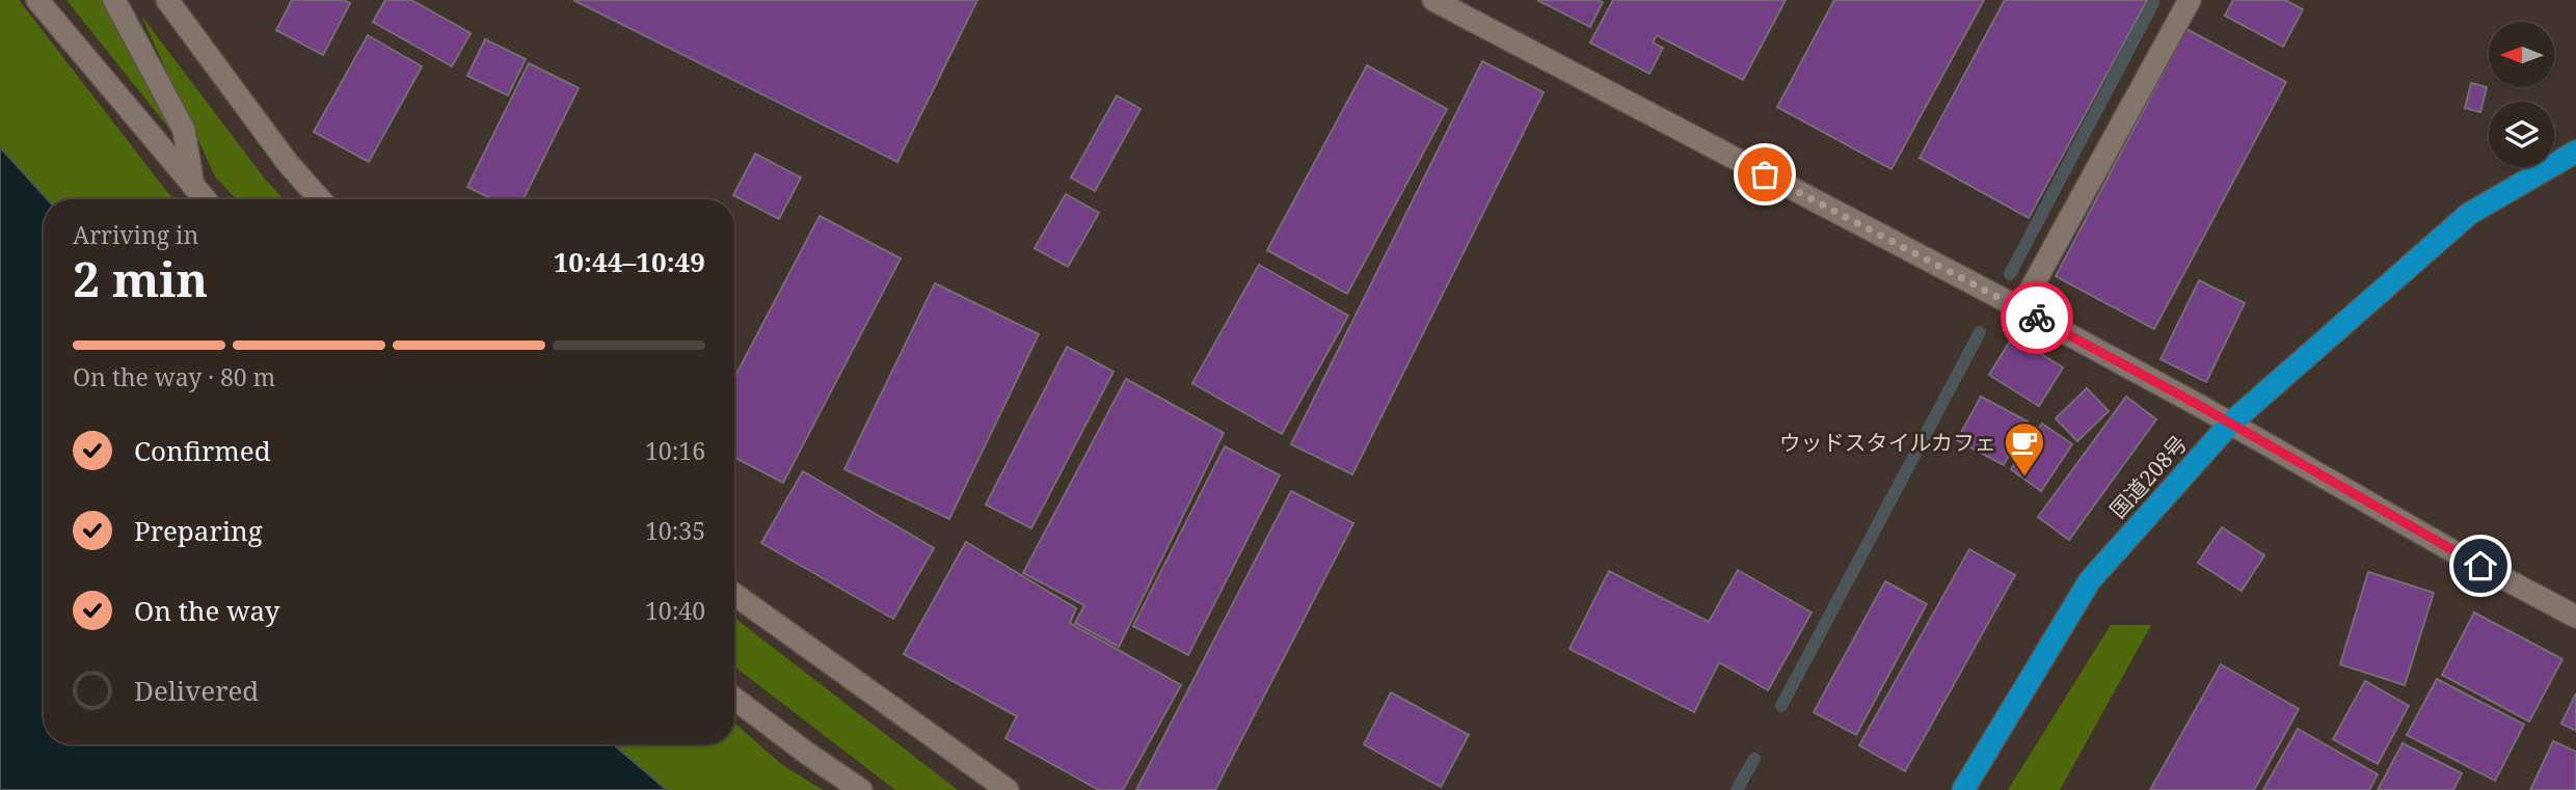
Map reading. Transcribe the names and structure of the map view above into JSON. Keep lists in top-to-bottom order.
{
  "streets": {
    "highway": ["国道208号"]
  },
  "places": {
    "cafe": ["ウッドスタイルカフェ"]
  },
  "north": "left",
  "page": {
    "heading": ["2 min", "Arriving in", "10:44–10:49"],
    "bar": "On the way · 80 m",
    "list": [
      ["Confirmed", "10:16"],
      ["Preparing", "10:35"],
      ["On the way", "10:40"],
      "Delivered"
    ]
  }
}
